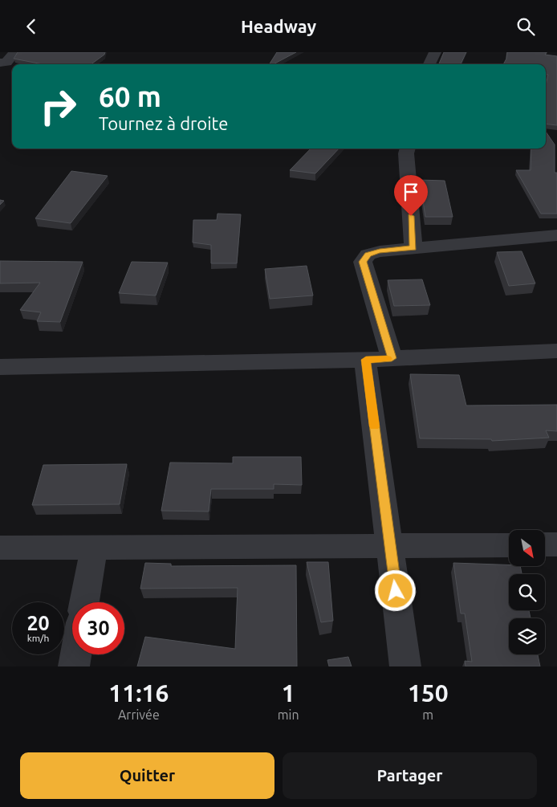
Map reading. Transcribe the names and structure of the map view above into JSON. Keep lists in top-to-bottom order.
{
  "north": "bottom right",
  "page": {
    "header": "Headway",
    "turn": ["60 m", "Tournez à droite"],
    "speed": "20 km/h",
    "limit": "30",
    "eta": [
      "11:16",
      "Arrivée",
      "1",
      "min",
      "150",
      "m"
    ],
    "buttons": ["Quitter", "Partager"]
  }
}
